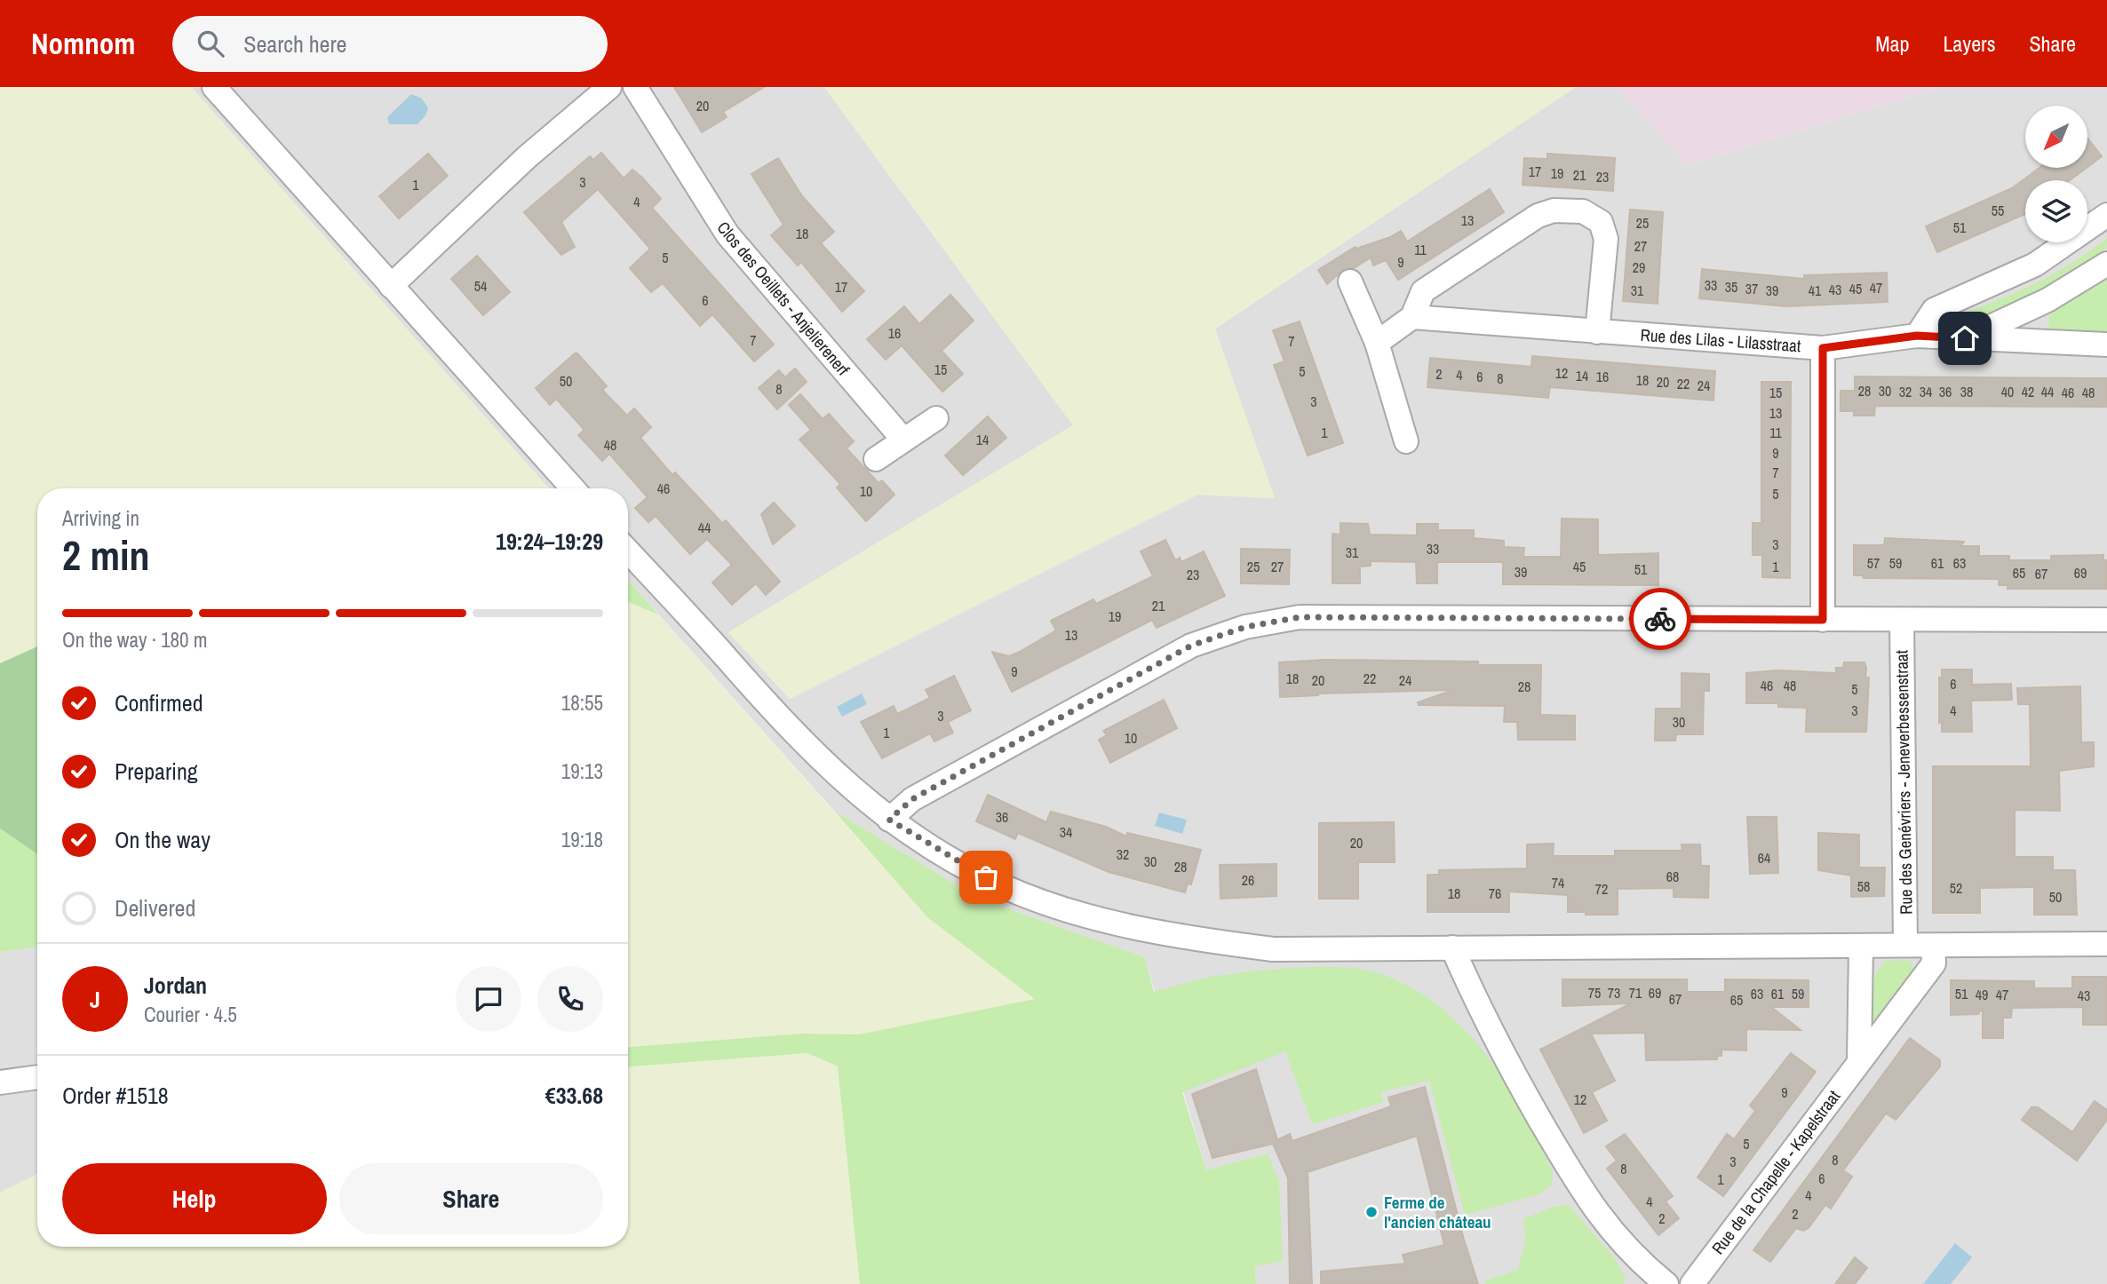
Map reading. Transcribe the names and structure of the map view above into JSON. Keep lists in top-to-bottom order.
{
  "streets": {
    "street": [
      "Clos des Oeillets - Anjelierenerf",
      "Rue des Lilas - Lilasstraat",
      "Rue des Genévriers - Jeneverbessenstraat",
      "Rue de la Chapelle - Kapelstraat"
    ]
  },
  "places": ["Ferme de l'ancien château"],
  "house_numbers": [
    "20",
    "17",
    "19",
    "21",
    "23",
    "3",
    "1",
    "4",
    "55",
    "13",
    "25",
    "51",
    "18",
    "27",
    "11",
    "5",
    "9",
    "29",
    "33",
    "54",
    "17",
    "35",
    "47",
    "37",
    "45",
    "43",
    "31",
    "39",
    "41",
    "6",
    "16",
    "7",
    "7",
    "15",
    "5",
    "12",
    "2",
    "4",
    "14",
    "6",
    "16",
    "8",
    "18",
    "50",
    "20",
    "22",
    "24",
    "8",
    "28",
    "30",
    "32",
    "34",
    "36",
    "38",
    "40",
    "42",
    "44",
    "15",
    "46",
    "48",
    "3",
    "13",
    "1",
    "11",
    "14",
    "48",
    "9",
    "7",
    "46",
    "10",
    "5",
    "44",
    "3",
    "33",
    "31",
    "57",
    "59",
    "61",
    "63",
    "25",
    "27",
    "45",
    "1",
    "51",
    "39",
    "65",
    "69",
    "67",
    "23",
    "21",
    "19",
    "13",
    "9",
    "18",
    "22",
    "20",
    "24",
    "6",
    "46",
    "48",
    "28",
    "5",
    "3",
    "4",
    "3",
    "30",
    "1",
    "10",
    "36",
    "34",
    "20",
    "32",
    "64",
    "30",
    "28",
    "68",
    "26",
    "74",
    "58",
    "52",
    "72",
    "18",
    "76",
    "50",
    "75",
    "73",
    "71",
    "69",
    "63",
    "61",
    "59",
    "51",
    "49",
    "47",
    "43",
    "67",
    "65",
    "9",
    "12",
    "5",
    "8",
    "3",
    "8",
    "6",
    "1",
    "4",
    "4",
    "2",
    "2"
  ],
  "north": "bottom left",
  "page": {
    "header": "Nomnom",
    "search": "Search here",
    "nav": ["Map", "Layers", "Share"],
    "heading": ["2 min", "Arriving in", "19:24–19:29"],
    "panel": [
      "Jordan",
      "Courier · 4.5",
      "Order #1518",
      "€33.68"
    ],
    "bar": "On the way · 180 m",
    "list": [
      ["Confirmed", "18:55"],
      ["Preparing", "19:13"],
      ["On the way", "19:18"],
      "Delivered"
    ],
    "round": "J",
    "buttons": ["Help", "Share"]
  }
}
